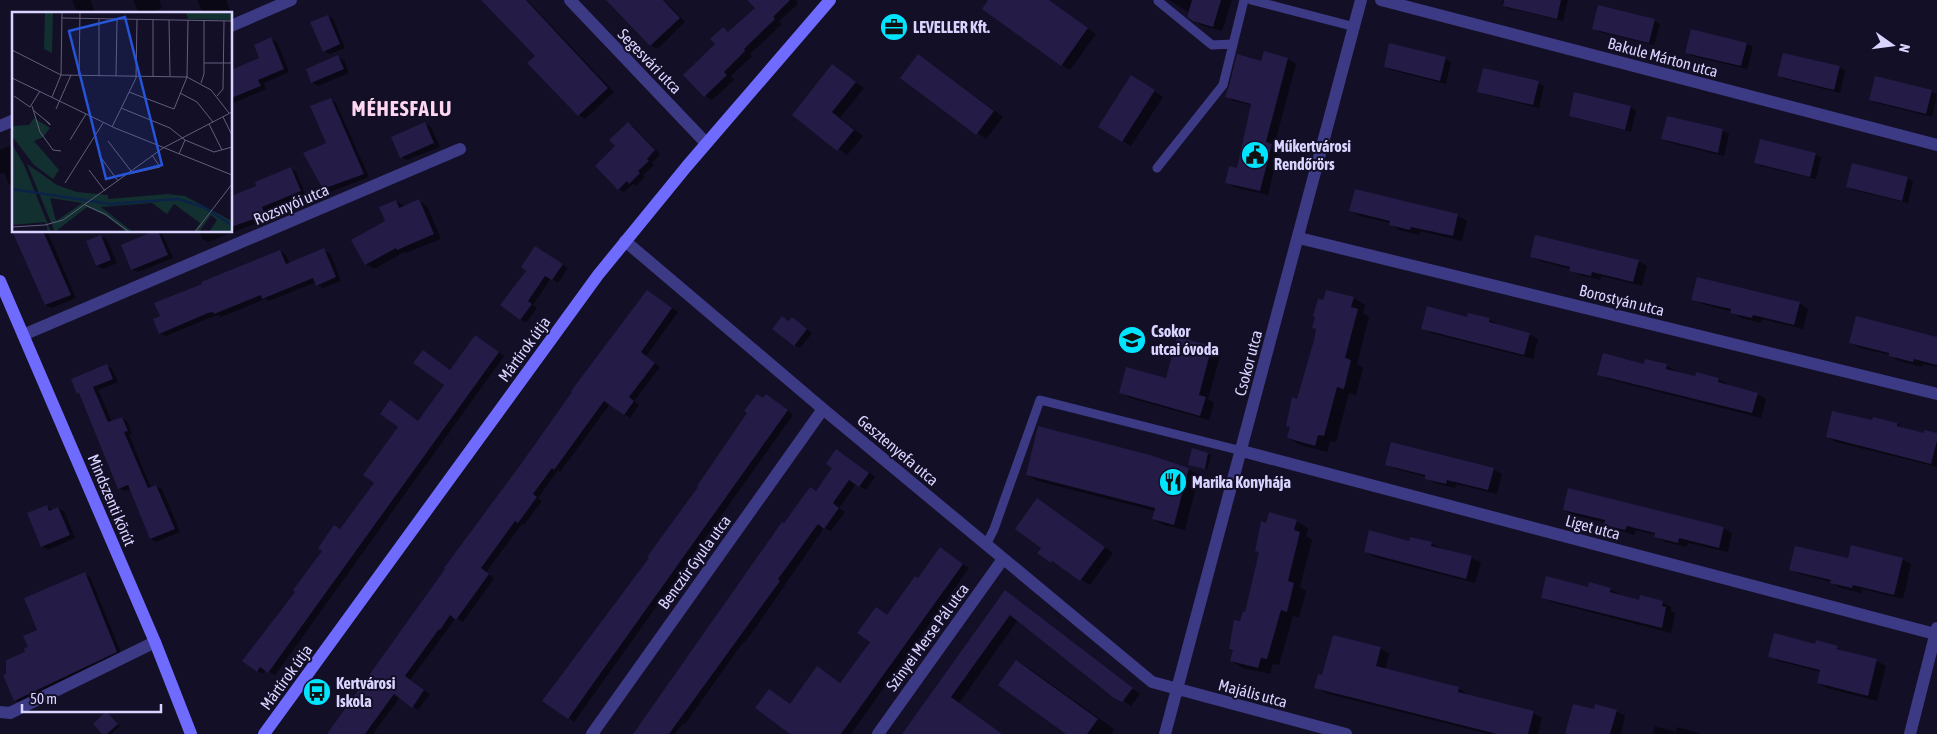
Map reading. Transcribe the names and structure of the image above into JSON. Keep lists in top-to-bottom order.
{
  "streets": {
    "street": [
      "Bakule Márton utca",
      "Segesvári utca",
      "Rozsnyói utca",
      "Borostyán utca",
      "Mártírok útja",
      "Csokor utca",
      "Gesztenyefa utca",
      "Mindszenti körút",
      "Liget utca",
      "Benczúr Gyula utca",
      "Szinyei Merse Pál utca",
      "Majális utca"
    ]
  },
  "crossings": [
    ["Segesvári utca", "Mártírok útja"],
    ["Rozsnyói utca", "Mindszenti körút"],
    ["Borostyán utca", "Csokor utca"],
    ["Mártírok útja", "Gesztenyefa utca"],
    ["Csokor utca", "Liget utca"],
    ["Csokor utca", "Majális utca"],
    ["Gesztenyefa utca", "Benczúr Gyula utca"],
    ["Gesztenyefa utca", "Szinyei Merse Pál utca"],
    ["Gesztenyefa utca", "Majális utca"]
  ],
  "districts": ["MÉHESFALU"],
  "places": {
    "office": ["LEVELLER Kft."],
    "public building": ["Műkertvárosi Rendőrörs"],
    "school or university": ["Csokor utcai óvoda"],
    "restaurant": ["Marika Konyhája"],
    "bus stop": ["Kertvárosi Iskola"]
  },
  "scale_bar": "50 m",
  "north": "right"
}
